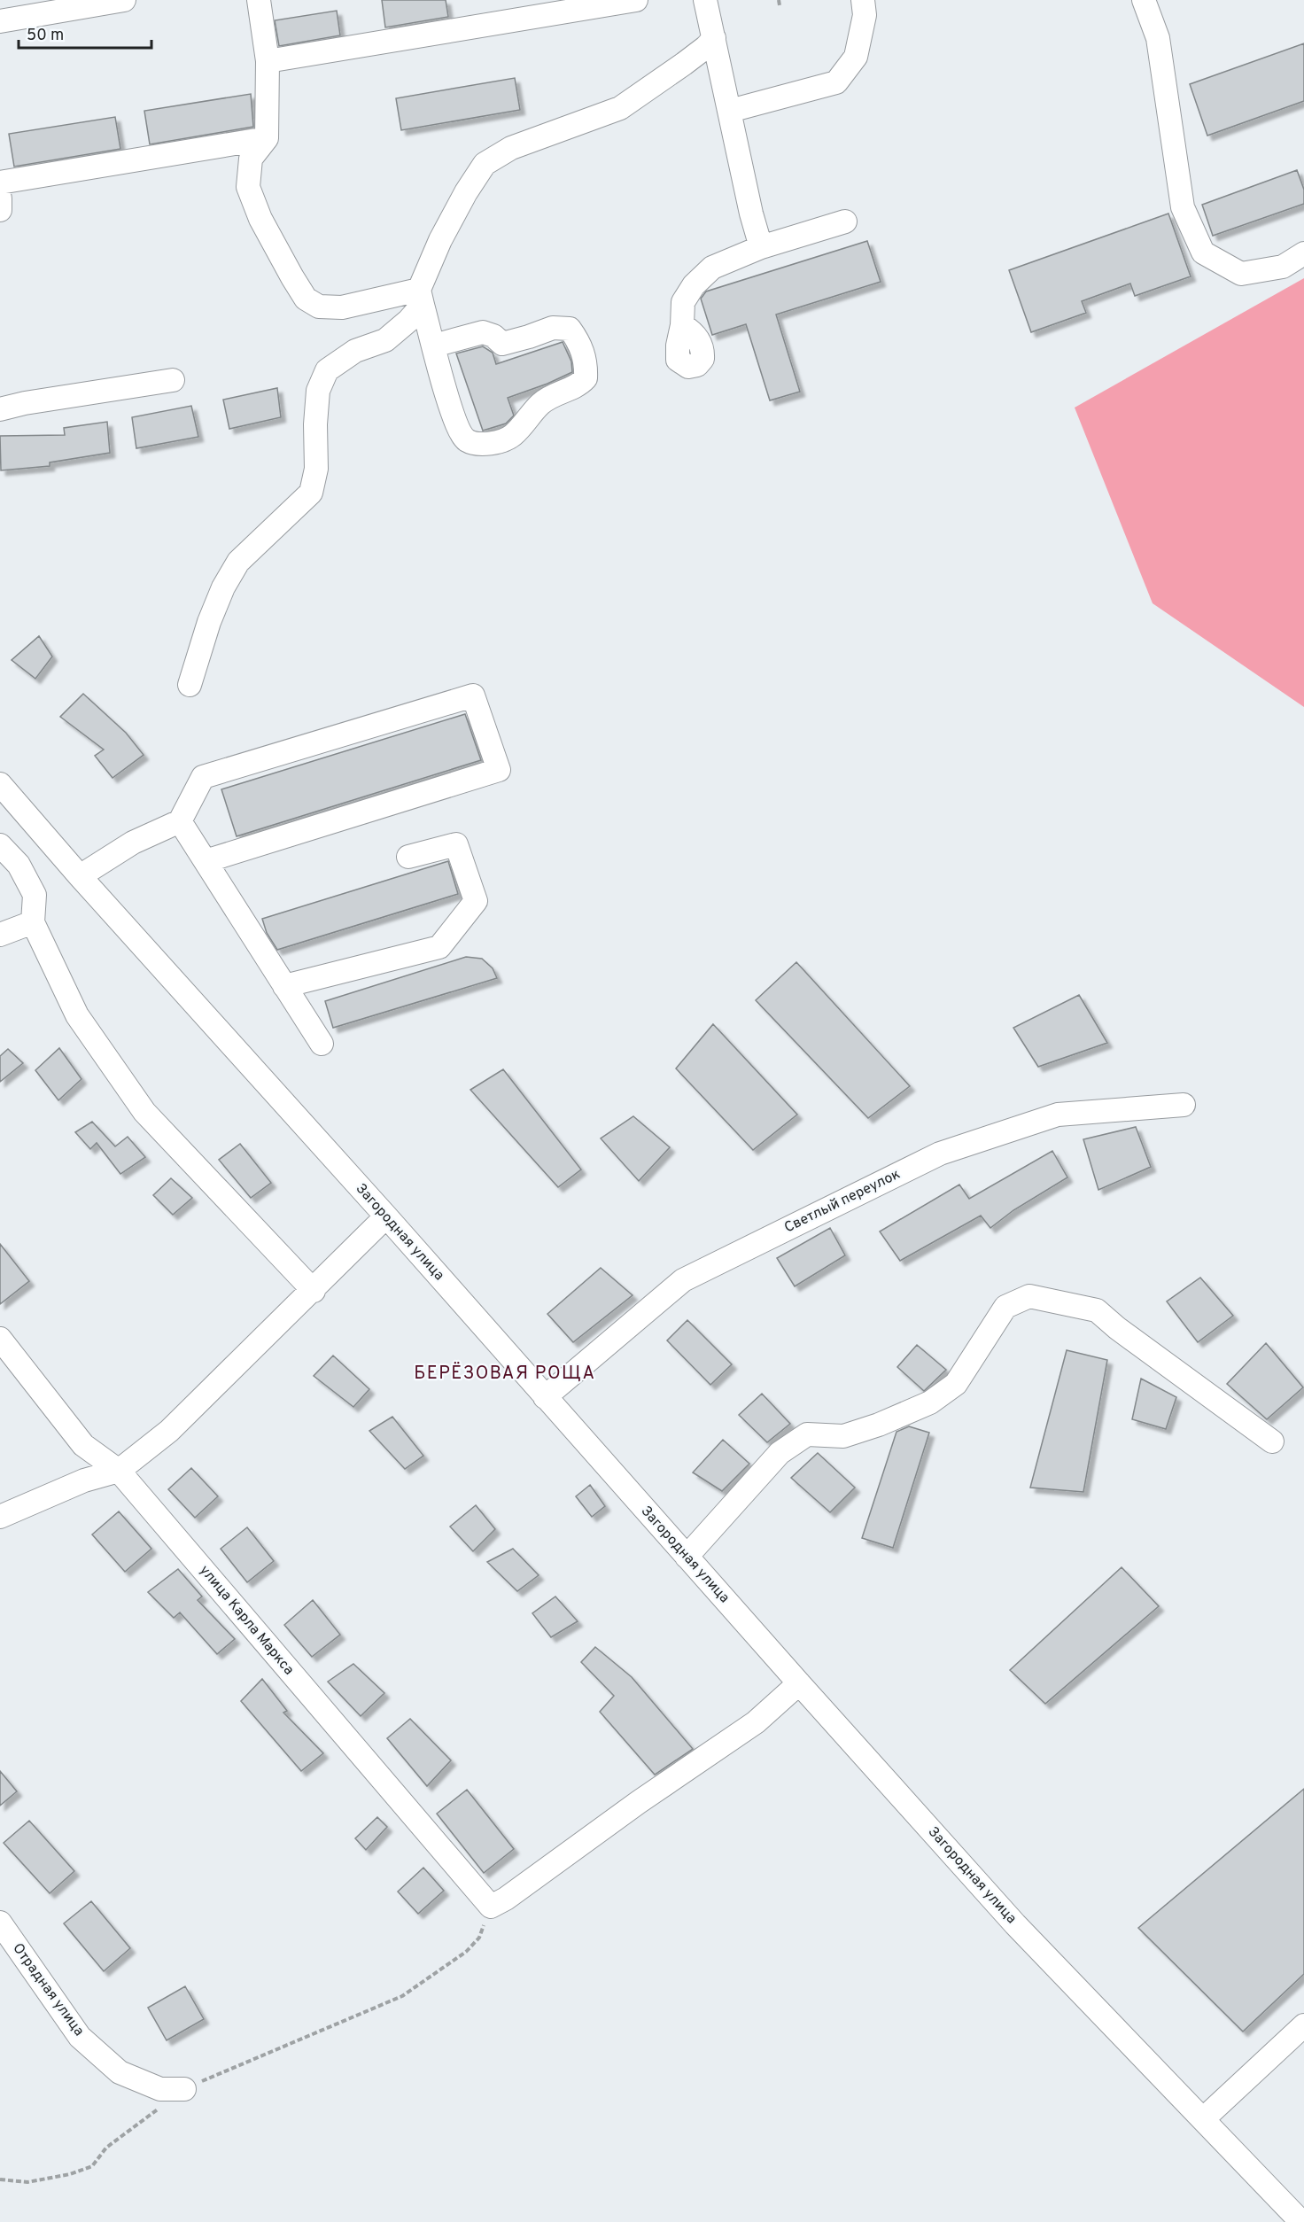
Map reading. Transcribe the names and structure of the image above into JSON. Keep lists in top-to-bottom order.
{
  "streets": {
    "street": [
      "Светлый переулок",
      "Загородная улица",
      "улица Карла Маркса",
      "Отрадная улица"
    ]
  },
  "crossings": [
    ["Светлый переулок", "Загородная улица"]
  ],
  "districts": ["БЕРЁЗОВАЯ РОЩА"],
  "scale_bar": "50 m"
}
